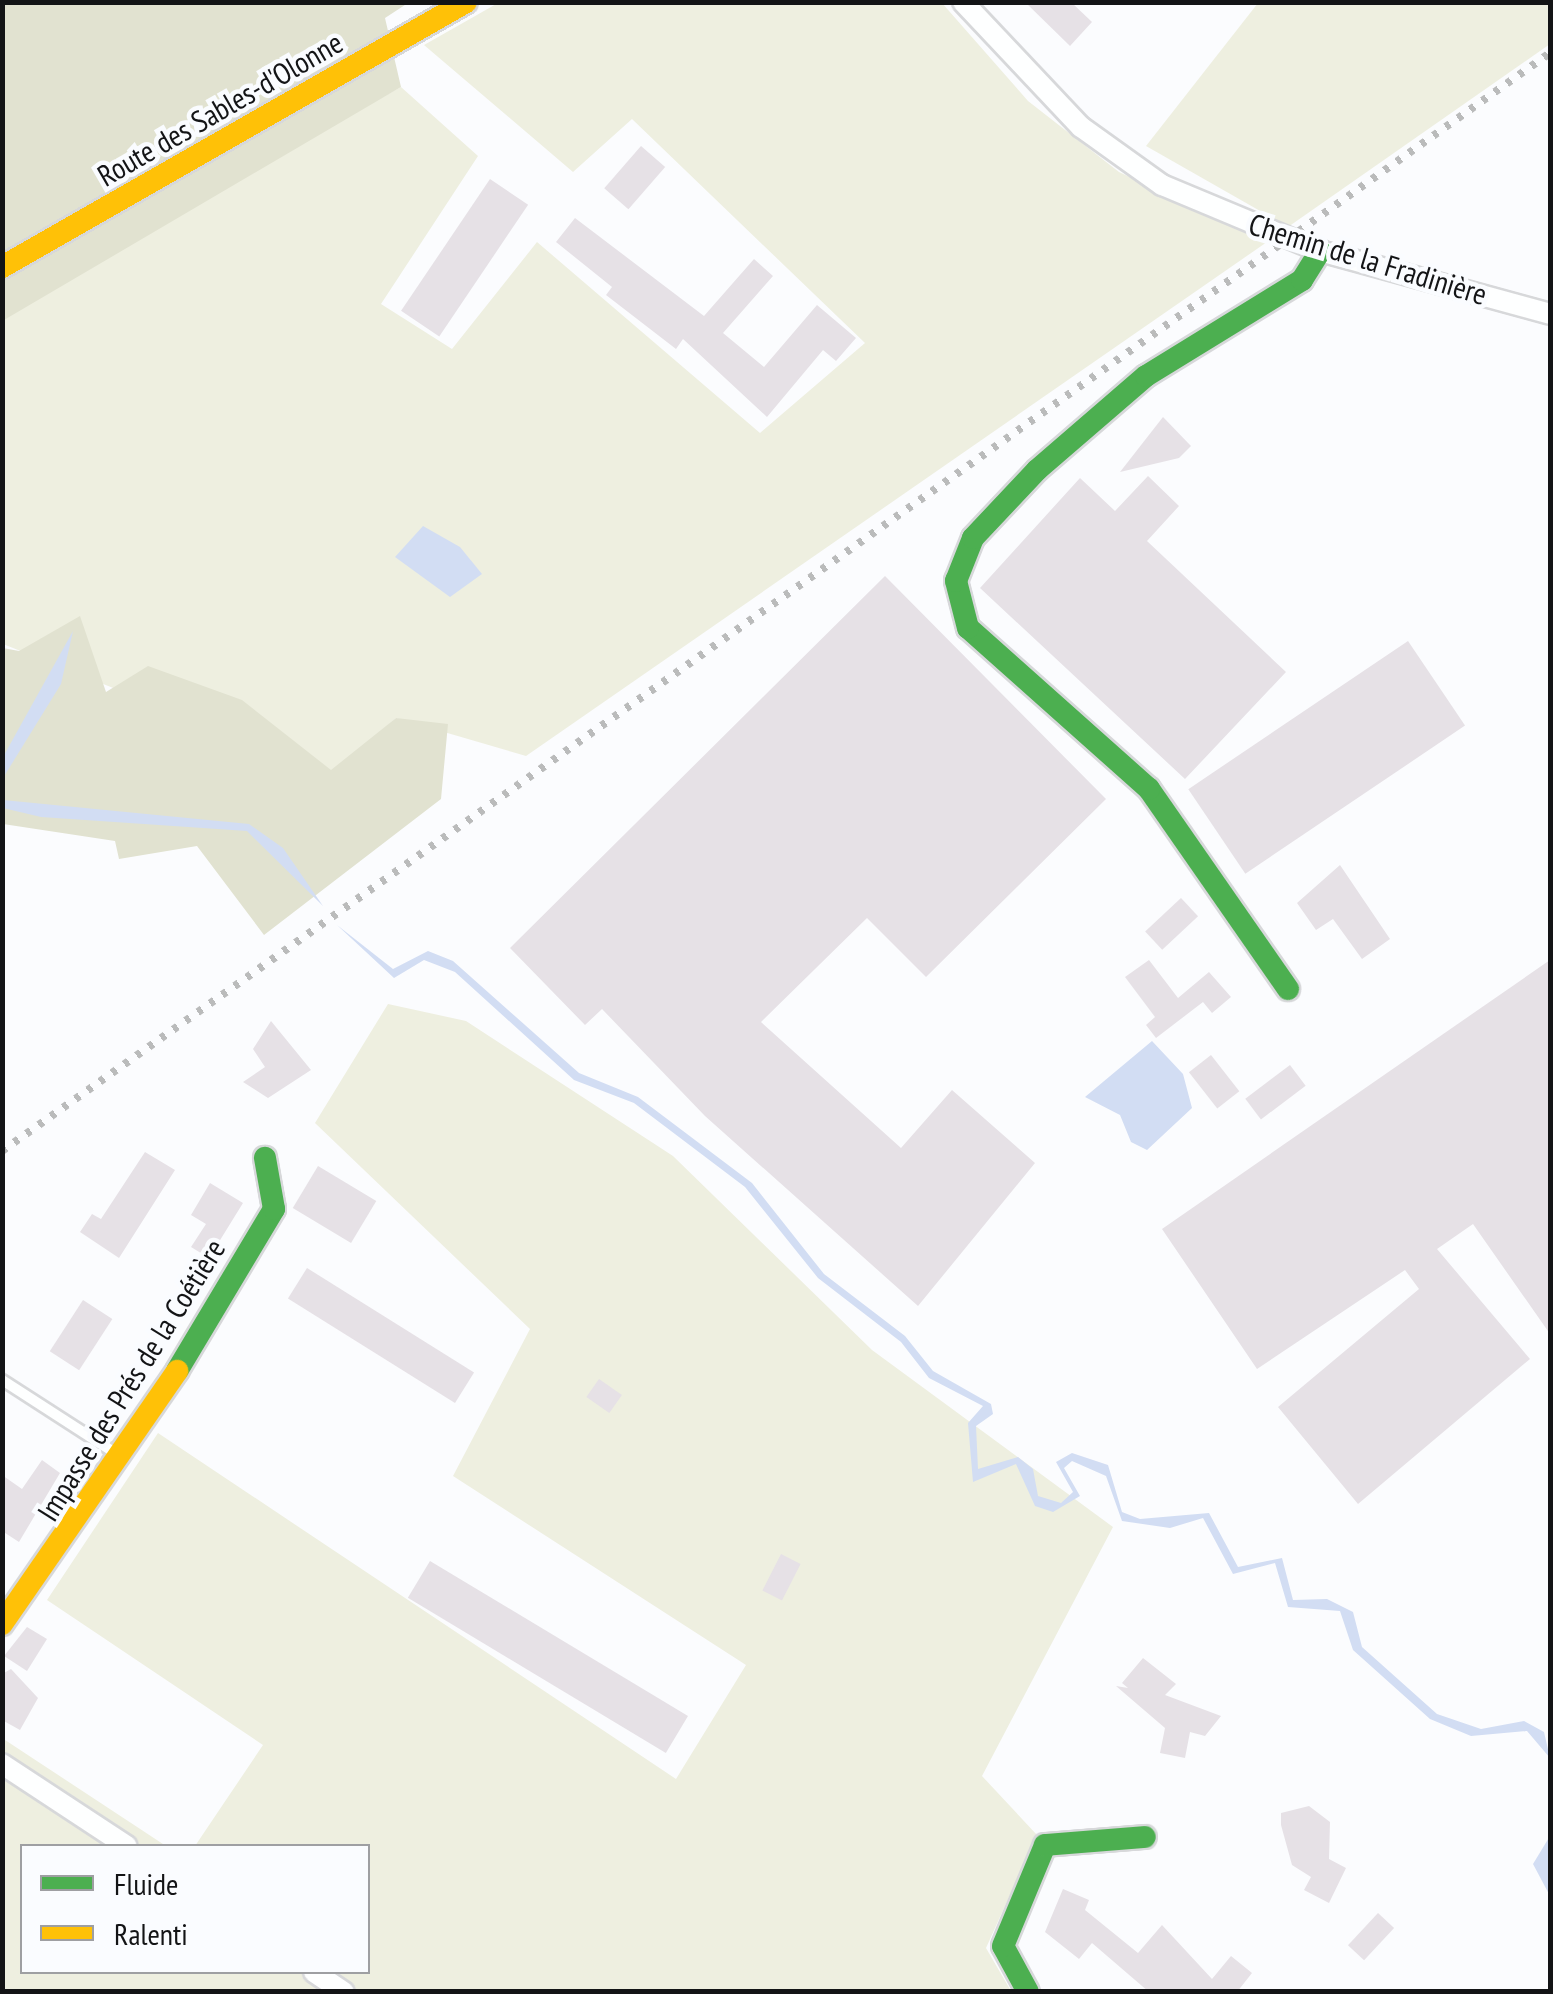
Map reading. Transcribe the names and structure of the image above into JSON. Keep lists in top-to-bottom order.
{
  "streets": {
    "street": ["Route des Sables-d'Olonne", "Chemin de la Fradinière", "Impasse des Prés de la Coétière"]
  },
  "legend": ["Fluide", "Ralenti"]
}
